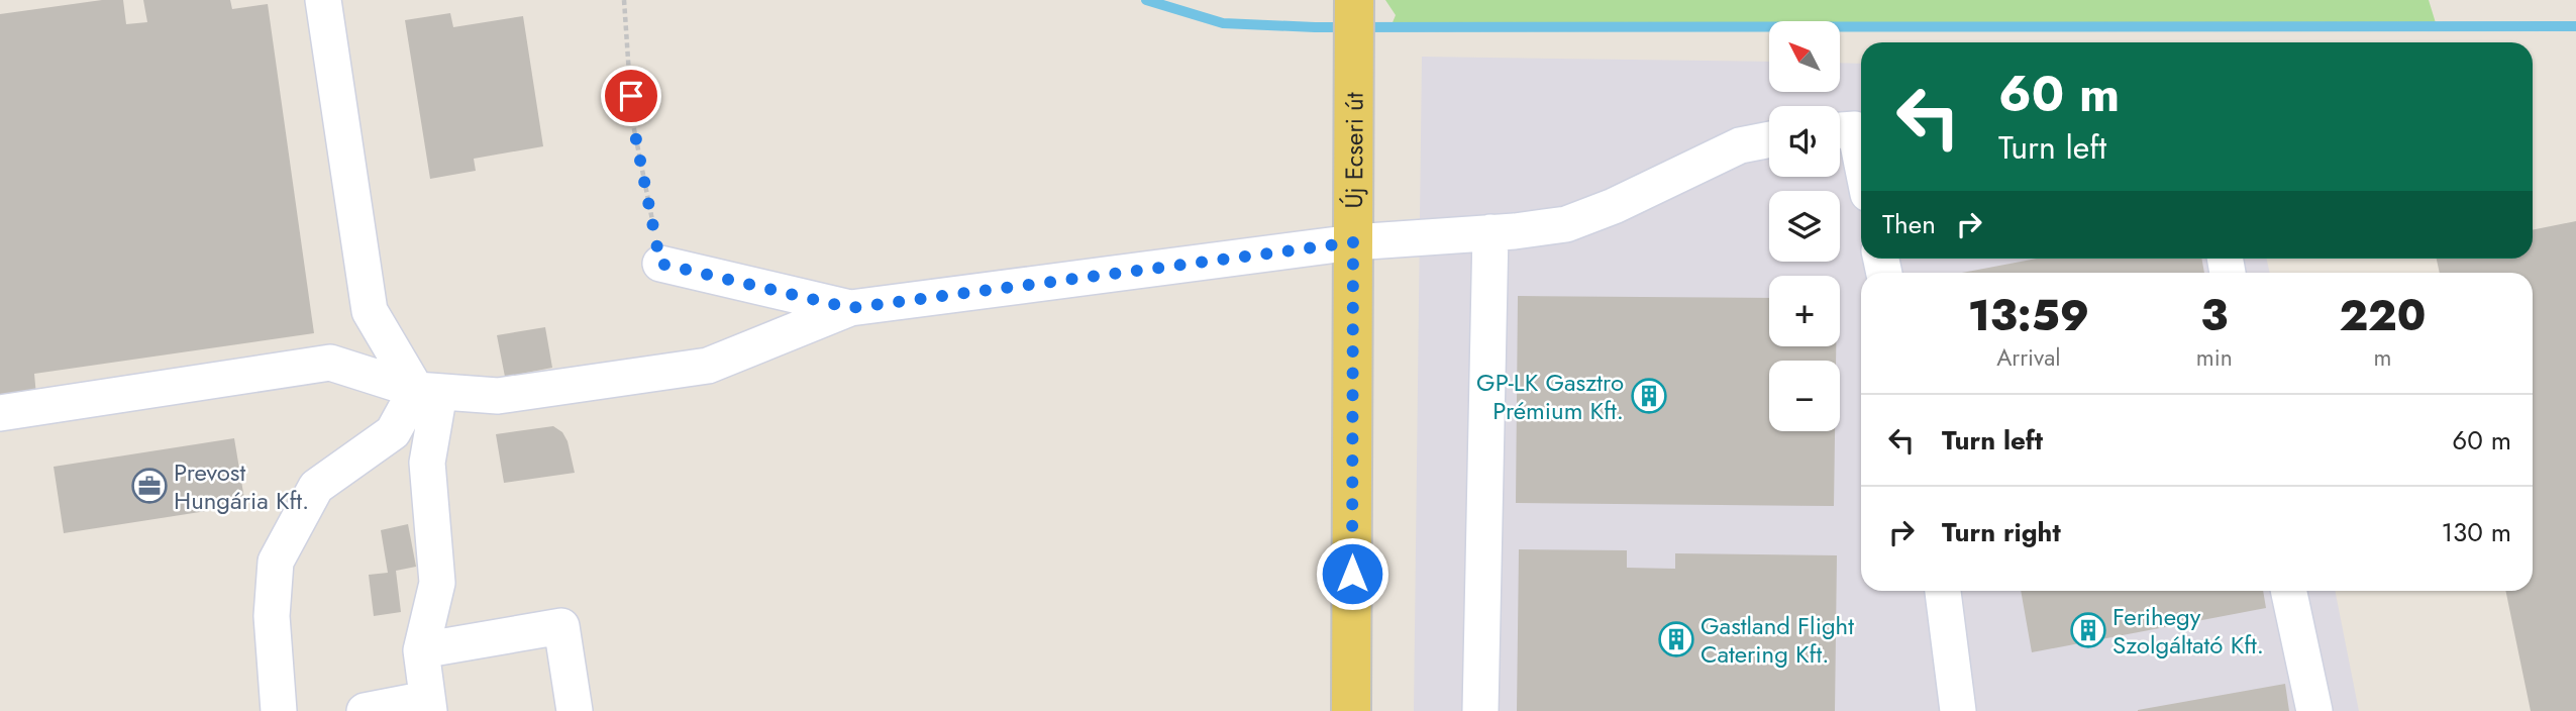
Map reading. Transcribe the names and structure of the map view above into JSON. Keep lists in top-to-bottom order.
{
  "streets": {
    "main road": ["Új Ecseri út"]
  },
  "places": {
    "building": ["GP-LK Gasztro Prémium Kft.", "Ferihegy Szolgáltató Kft.", "Gastland Flight Catering Kft."],
    "office": ["Prevost Hungária Kft."]
  },
  "north": "top left",
  "page": {
    "map_buttons": ["+", "−"],
    "turn": ["60 m", "Turn left"],
    "then": "Then",
    "eta": [
      "13:59",
      "Arrival",
      "3",
      "min",
      "220",
      "m"
    ],
    "list": [
      {
        "name": "Turn left",
        "value": "60 m"
      },
      {
        "name": "Turn right",
        "value": "130 m"
      }
    ]
  }
}
